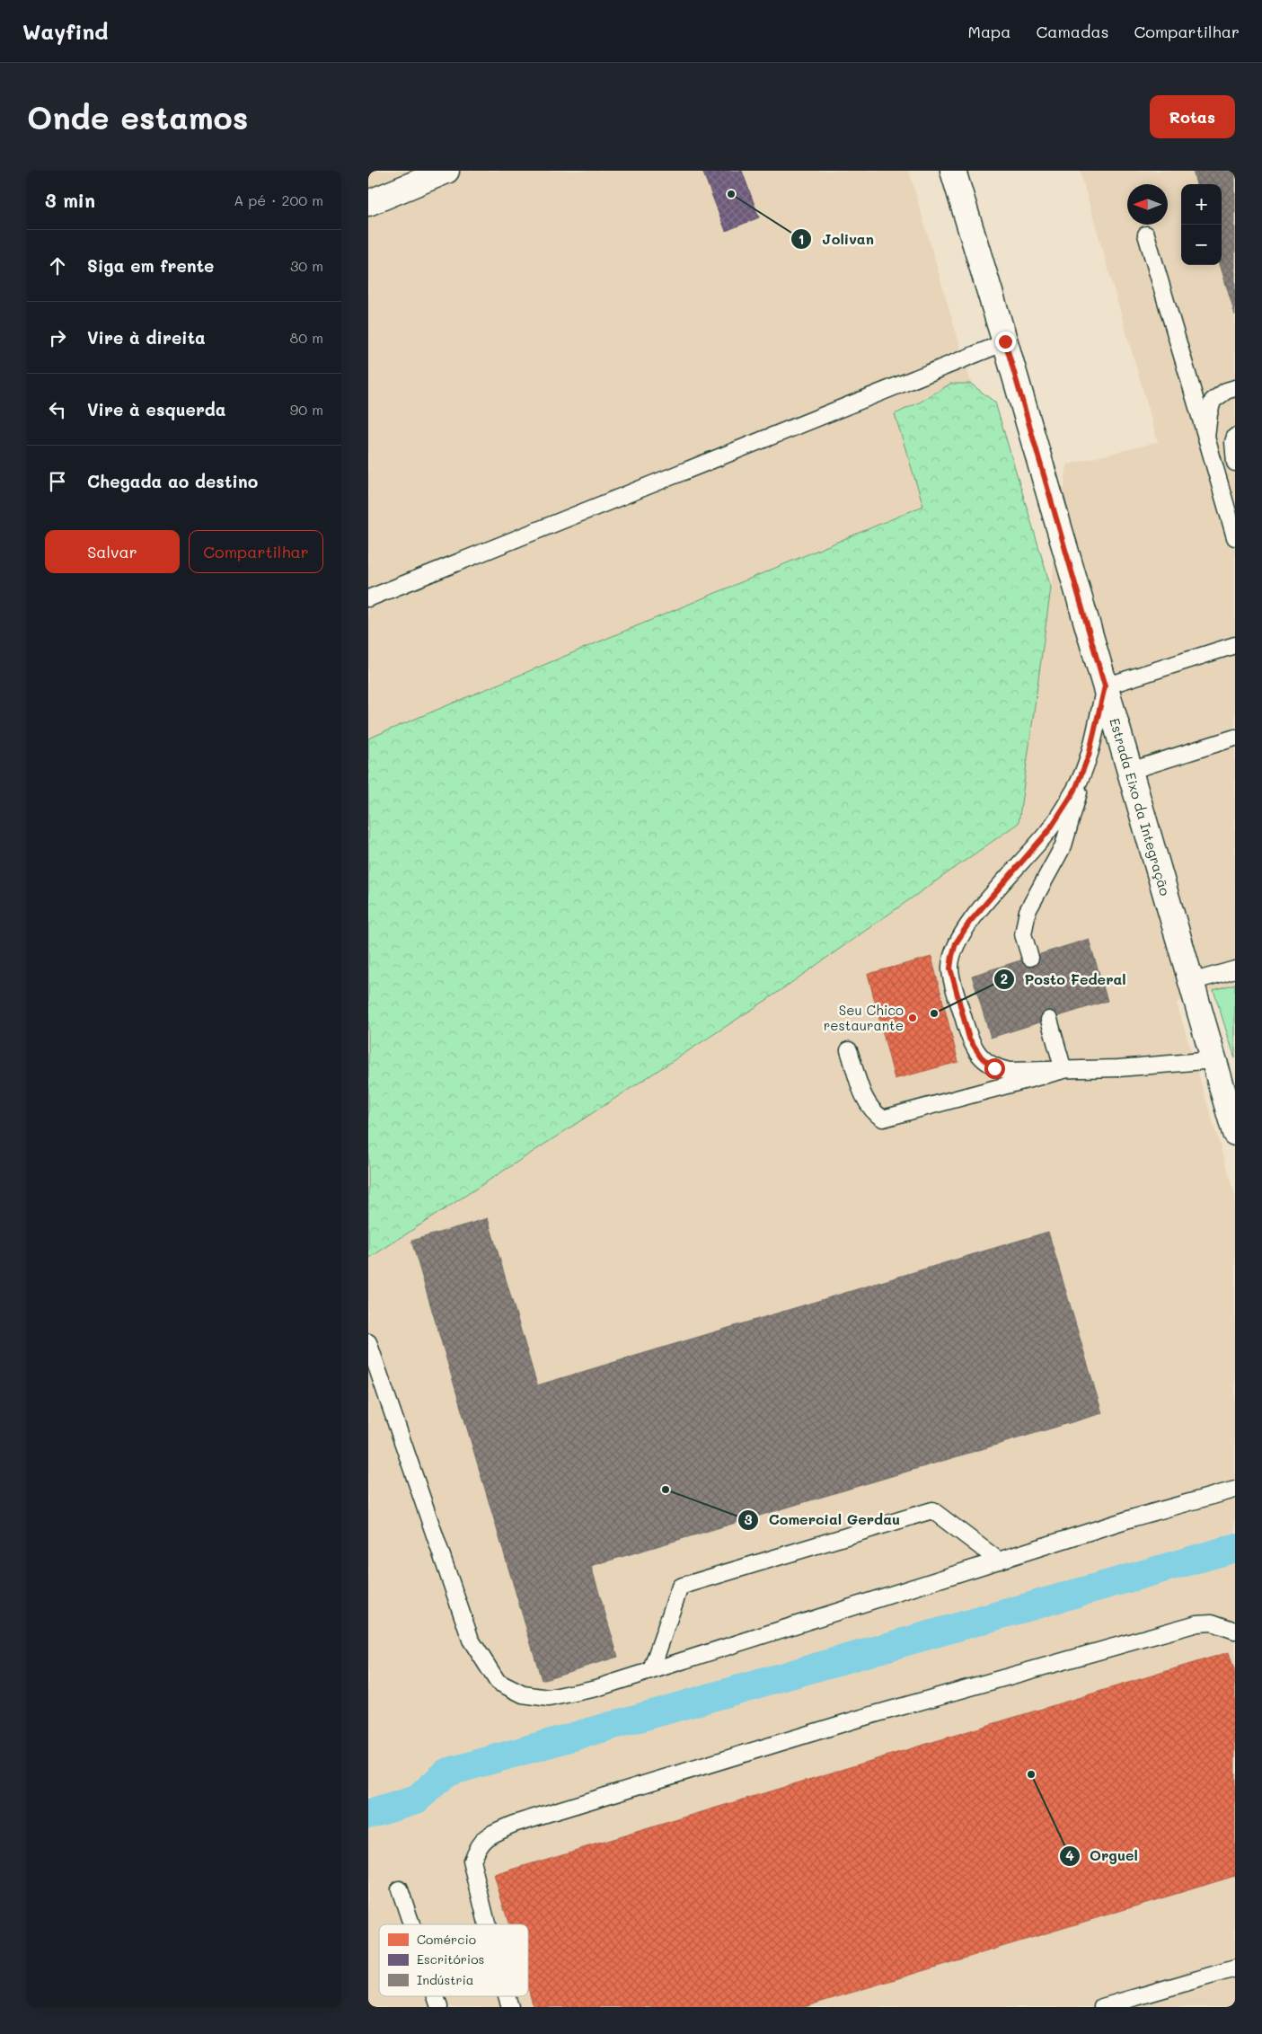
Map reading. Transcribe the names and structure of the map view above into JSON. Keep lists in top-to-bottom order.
{
  "streets": {
    "main road": ["Estrada Eixo da Integração"]
  },
  "places": [
    "Jolivan",
    "Posto Federal",
    "Seu Chico restaurante",
    "Comercial Gerdau",
    "Orguel"
  ],
  "legend": ["Comércio", "Escritórios", "Indústria"],
  "north": "left",
  "page": {
    "header": "Wayfind",
    "nav": ["Mapa", "Camadas", "Compartilhar"],
    "buttons": [
      "Rotas",
      ["Salvar", "Compartilhar"]
    ],
    "title": "Onde estamos",
    "heading": ["3 min", "A pé · 200 m"],
    "map_buttons": ["+", "−"],
    "list": [
      ["Siga em frente", "30 m"],
      ["Vire à direita", "80 m"],
      ["Vire à esquerda", "90 m"],
      "Chegada ao destino"
    ]
  }
}
